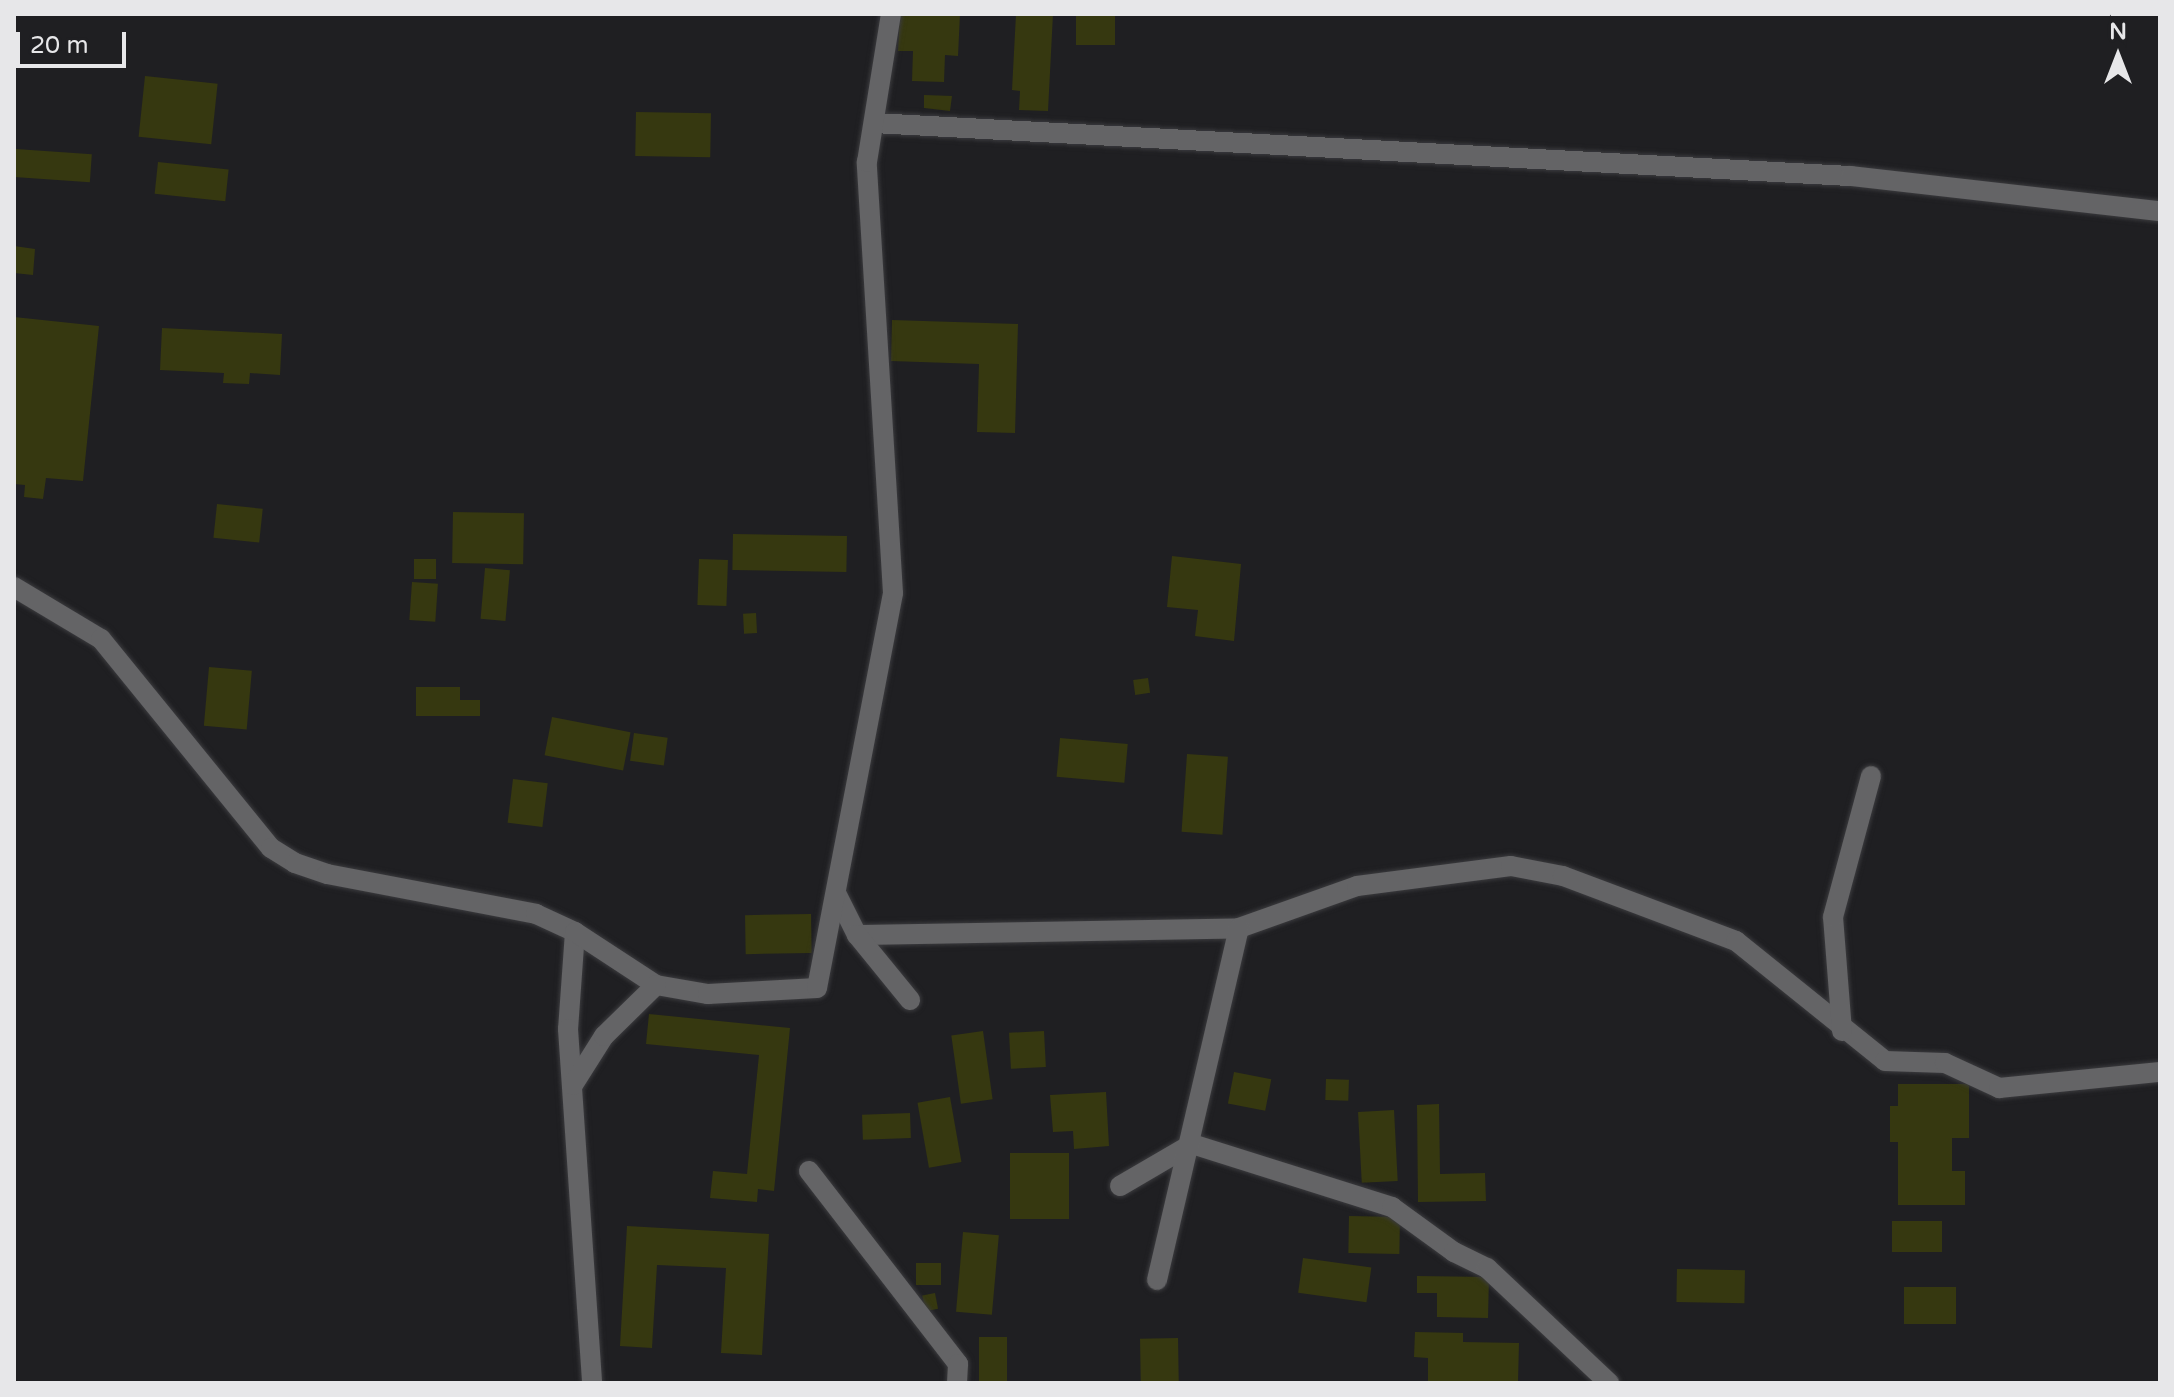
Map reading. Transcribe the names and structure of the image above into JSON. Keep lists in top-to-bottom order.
{
  "scale_bar": "20 m",
  "north": "top"
}
